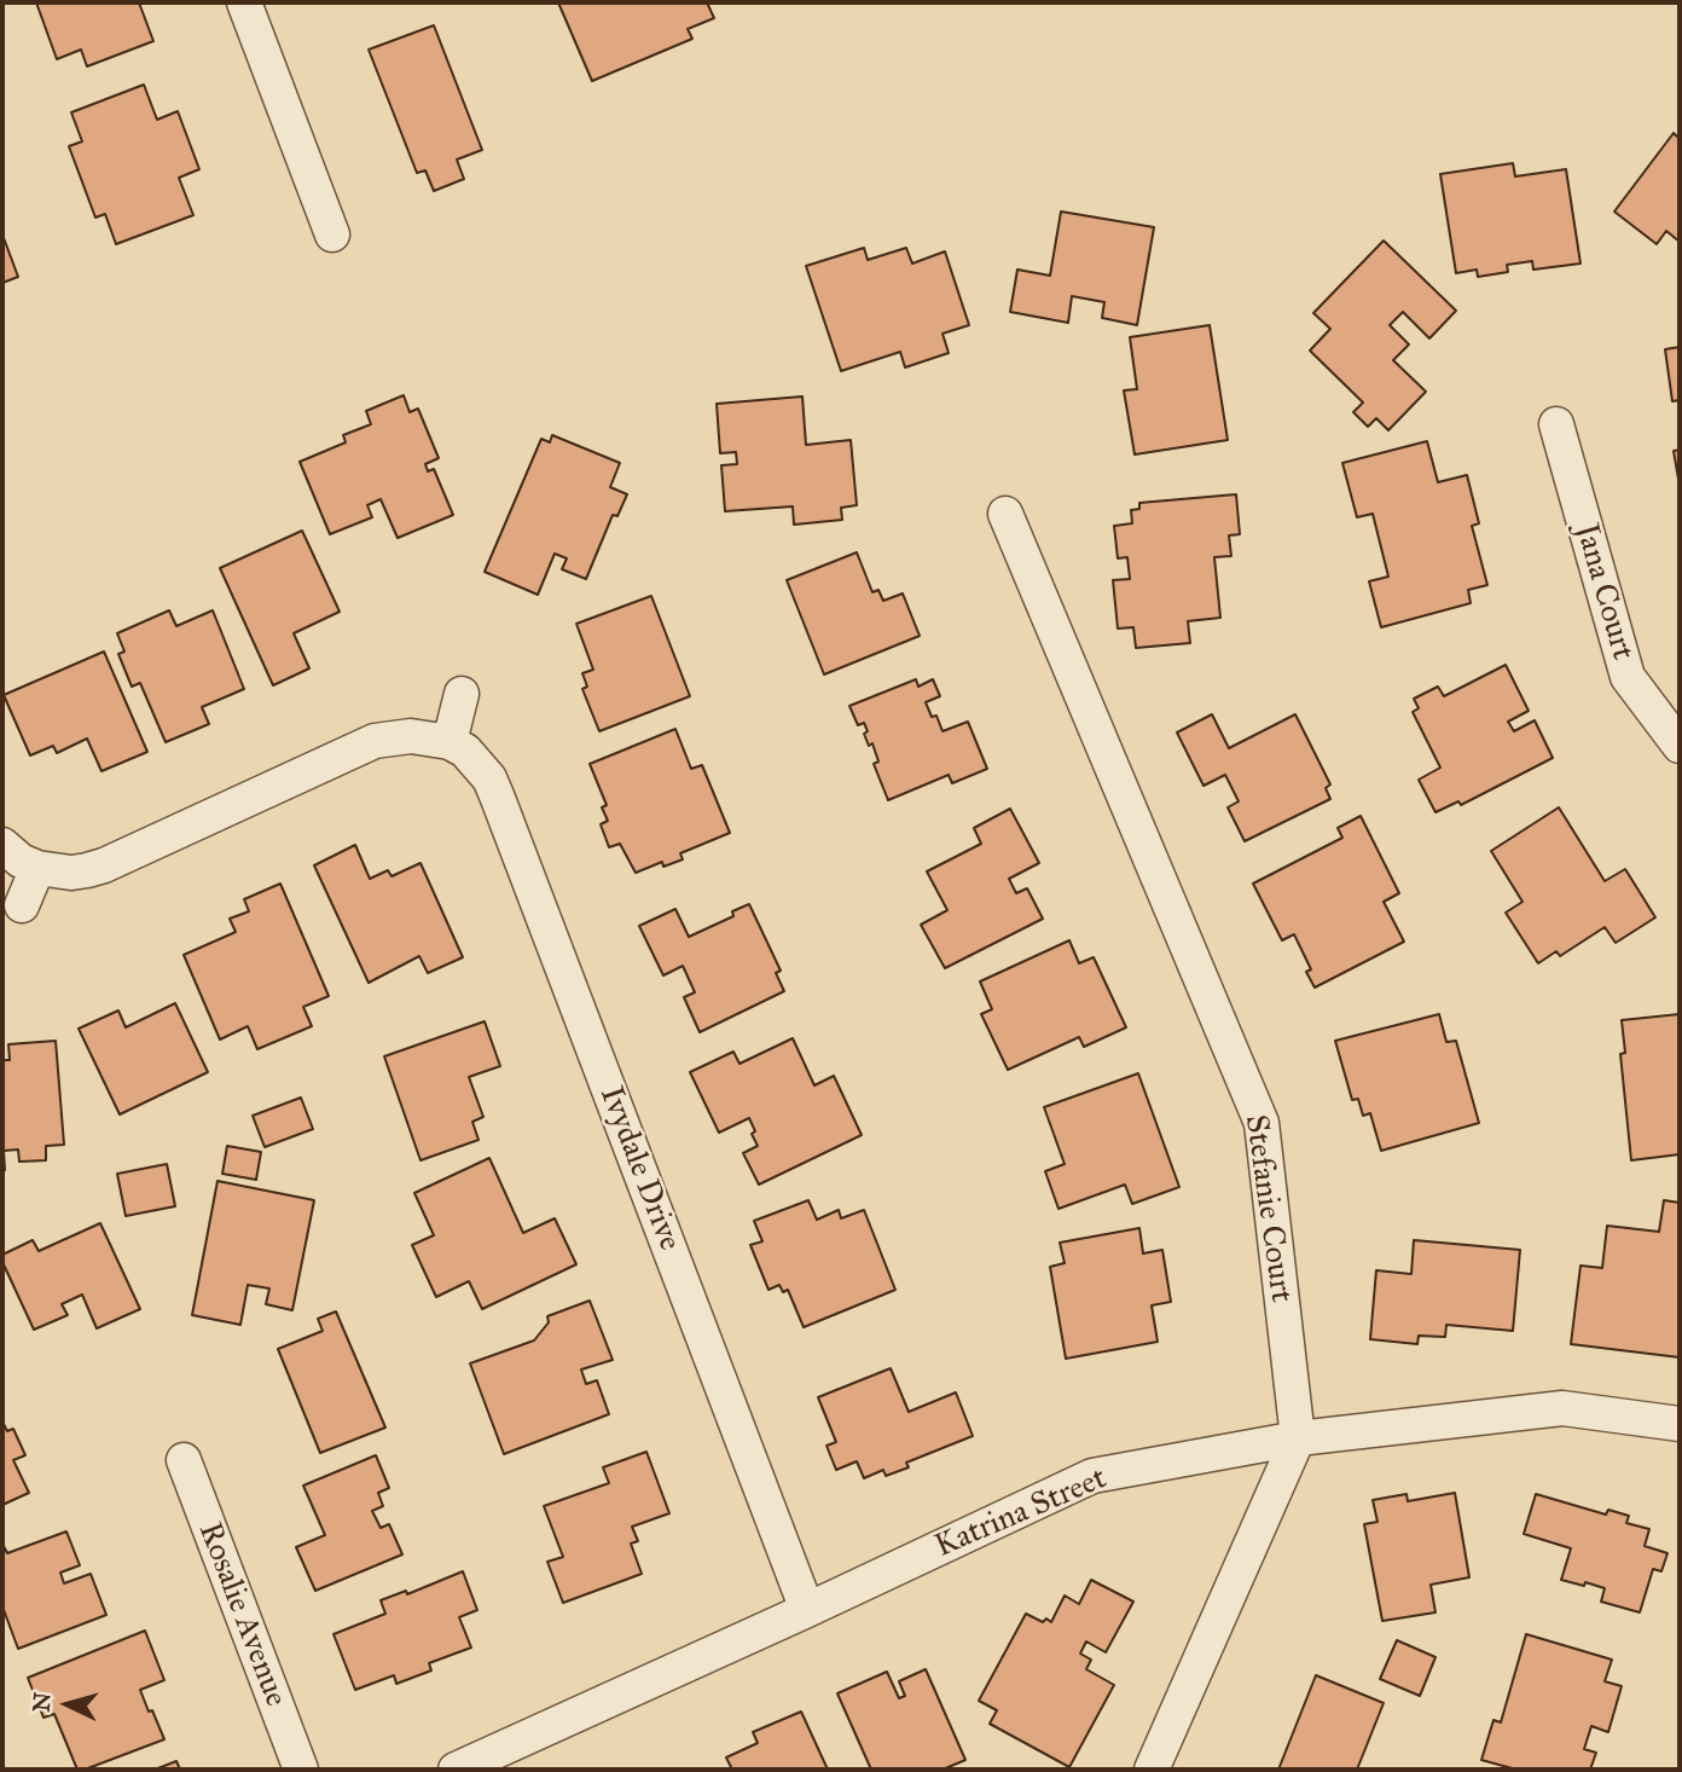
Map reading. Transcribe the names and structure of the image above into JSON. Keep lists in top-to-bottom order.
{
  "streets": {
    "street": [
      "Jana Court",
      "Ivydale Drive",
      "Stefanie Court",
      "Katrina Street",
      "Rosalie Avenue"
    ]
  },
  "crossings": [
    ["Ivydale Drive", "Katrina Street"],
    ["Stefanie Court", "Katrina Street"]
  ],
  "north": "left"
}
